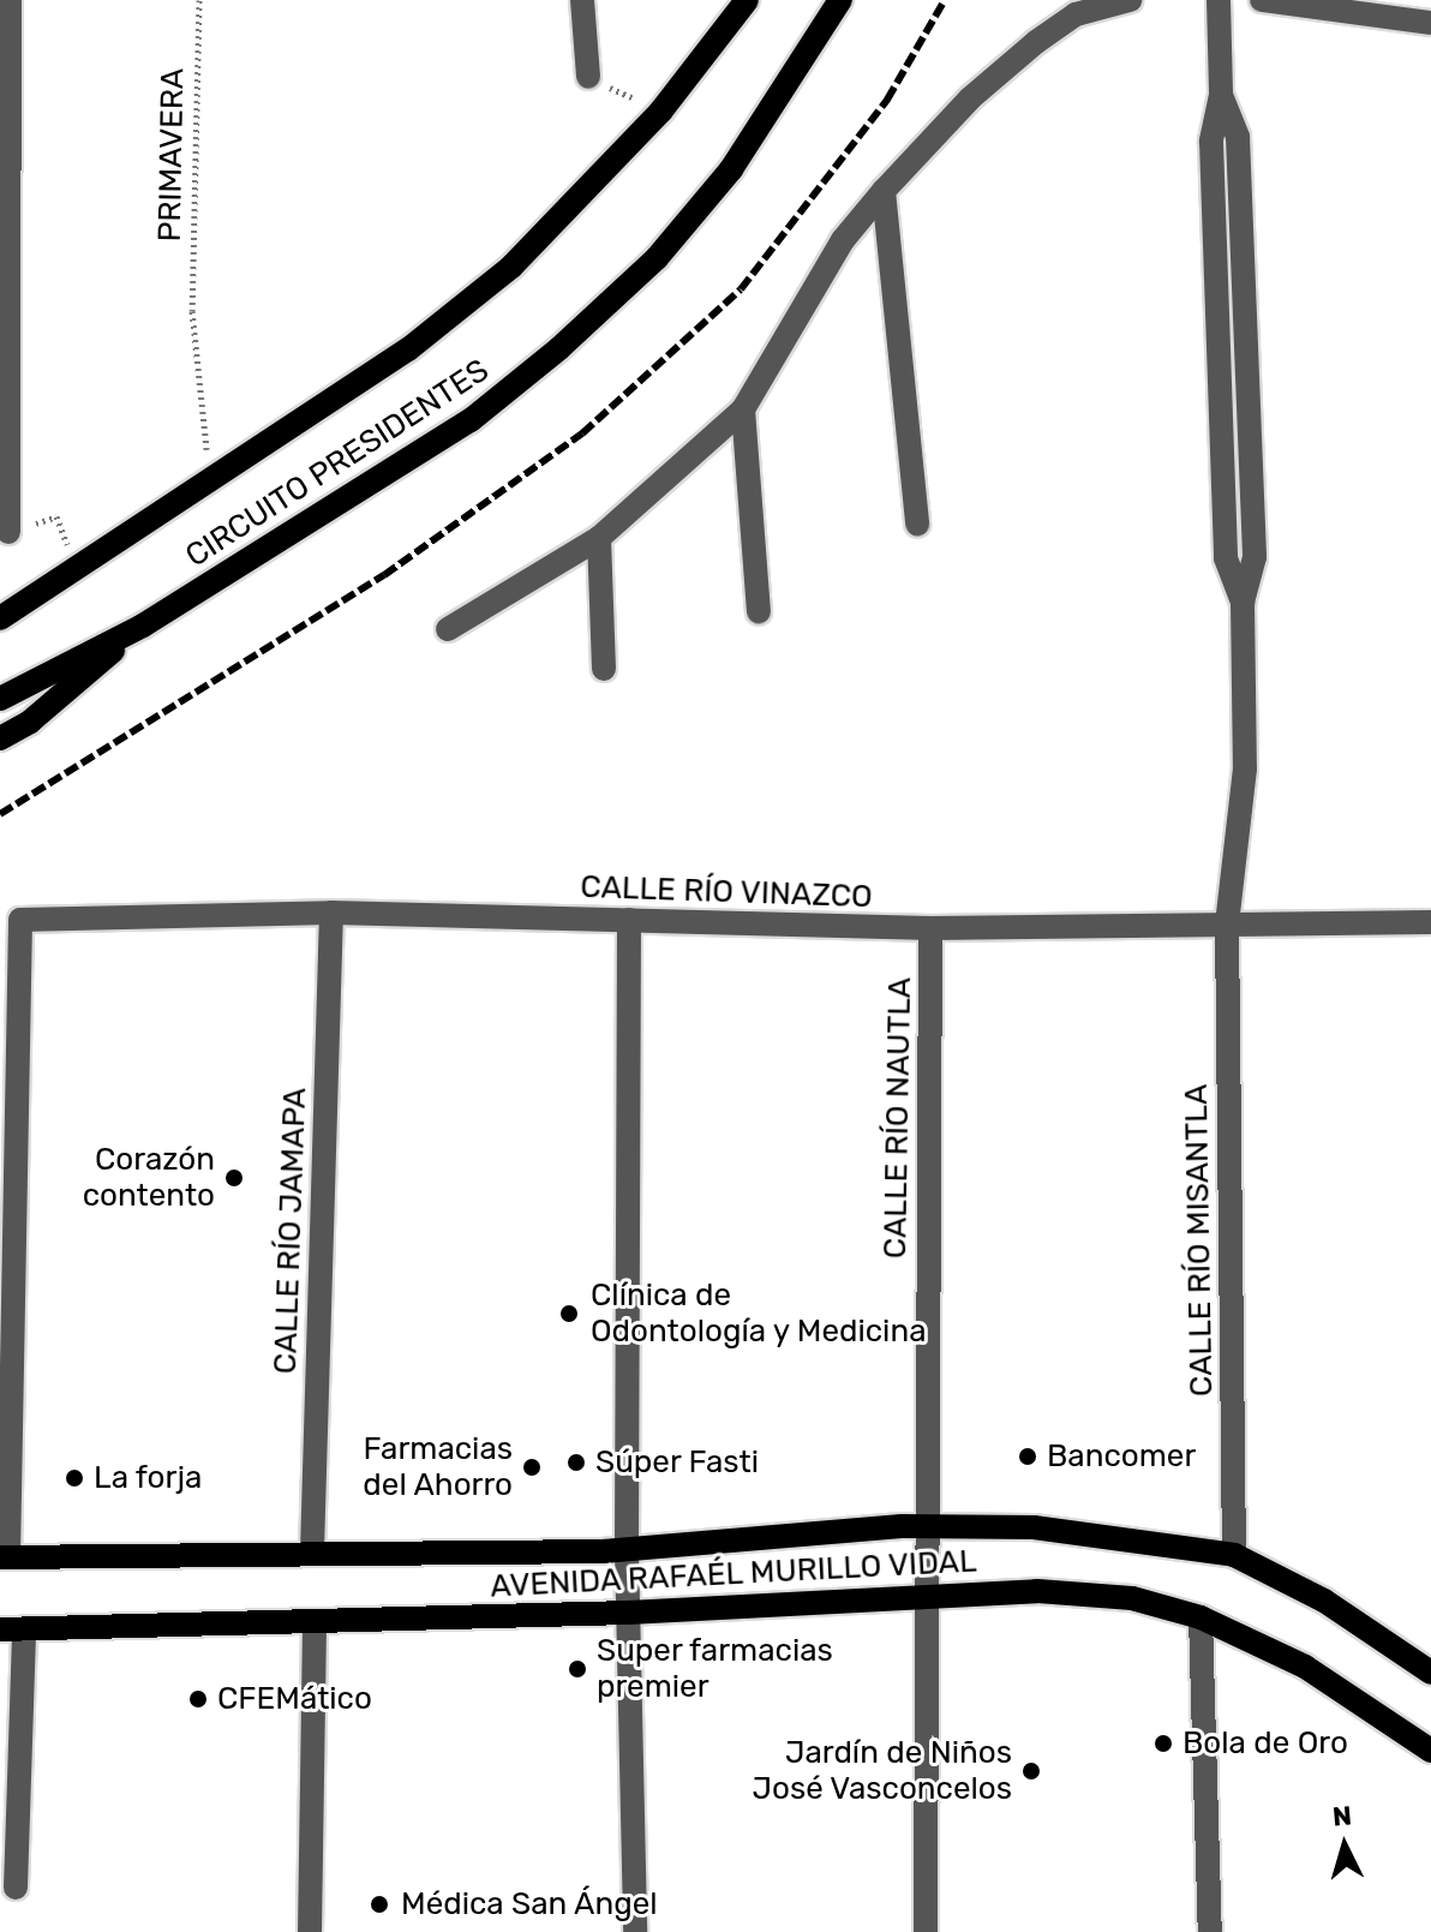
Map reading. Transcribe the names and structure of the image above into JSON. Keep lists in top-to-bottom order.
{
  "streets": {
    "main road": ["CIRCUITO PRESIDENTES", "AVENIDA RAFAÉL MURILLO VIDAL"],
    "street": [
      "CALLE RÍO VINAZCO",
      "CALLE RÍO NAUTLA",
      "CALLE RÍO JAMAPA",
      "CALLE RÍO MISANTLA"
    ],
    "path": ["PRIMAVERA"]
  },
  "crossings": [
    ["PRIMAVERA", "CIRCUITO PRESIDENTES"],
    ["CALLE RÍO VINAZCO", "CALLE RÍO NAUTLA"],
    ["CALLE RÍO VINAZCO", "CALLE RÍO JAMAPA"],
    ["CALLE RÍO VINAZCO", "CALLE RÍO MISANTLA"],
    ["CALLE RÍO VINAZCO", "AVENIDA RAFAÉL MURILLO VIDAL"],
    ["CALLE RÍO NAUTLA", "AVENIDA RAFAÉL MURILLO VIDAL"],
    ["CALLE RÍO JAMAPA", "AVENIDA RAFAÉL MURILLO VIDAL"],
    ["CALLE RÍO MISANTLA", "AVENIDA RAFAÉL MURILLO VIDAL"]
  ],
  "places": [
    "Corazón contento",
    "Clínica de Odontología y Medicina",
    "Bancomer",
    "Súper Fasti",
    "Farmacias del Ahorro",
    "La forja",
    "Super farmacias premier",
    "CFEMático",
    "Bola de Oro",
    "Jardín de Niños José Vasconcelos",
    "Médica San Ángel"
  ],
  "north": "top"
}
